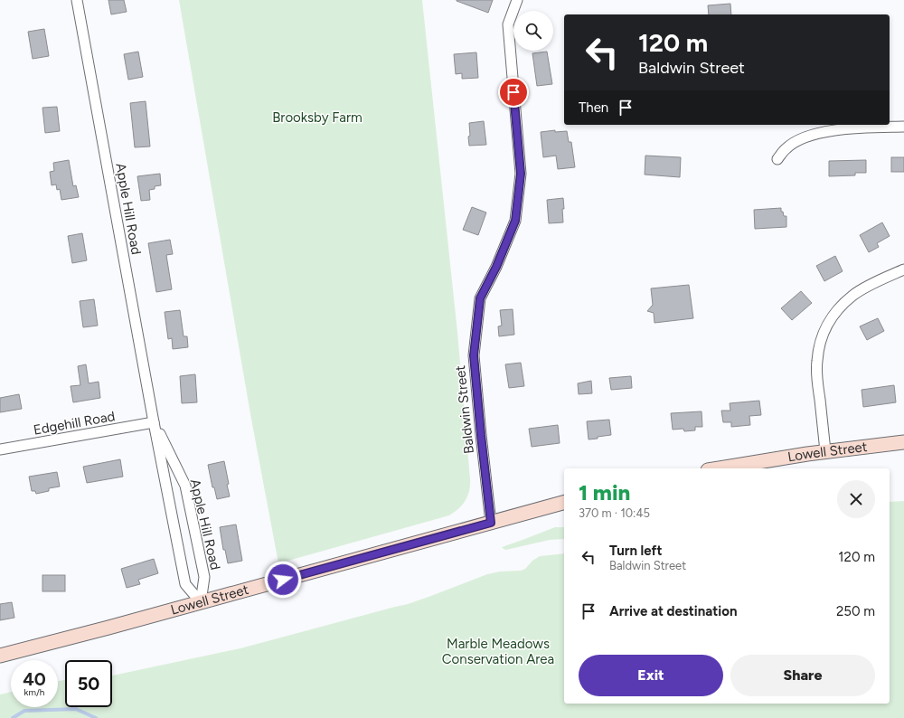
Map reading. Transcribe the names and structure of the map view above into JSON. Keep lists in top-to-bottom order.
{
  "streets": {
    "main road": ["Lowell Street"],
    "street": ["Apple Hill Road", "Baldwin Street", "Edgehill Road"]
  },
  "crossings": [
    ["Apple Hill Road", "Edgehill Road"],
    ["Apple Hill Road", "Lowell Street"],
    ["Baldwin Street", "Lowell Street"]
  ],
  "parks": ["Brooksby Farm", "Marble Meadows Conservation Area"],
  "page": {
    "turn": ["120 m", "Baldwin Street"],
    "then": "Then",
    "heading": ["1 min", "370 m · 10:45"],
    "list": [
      {
        "name": "Turn left",
        "note": "Baldwin Street",
        "value": "120 m"
      },
      {
        "name": "Arrive at destination",
        "value": "250 m"
      }
    ],
    "buttons": ["Exit", "Share"],
    "speed": "40 km/h",
    "limit": "50"
  }
}
